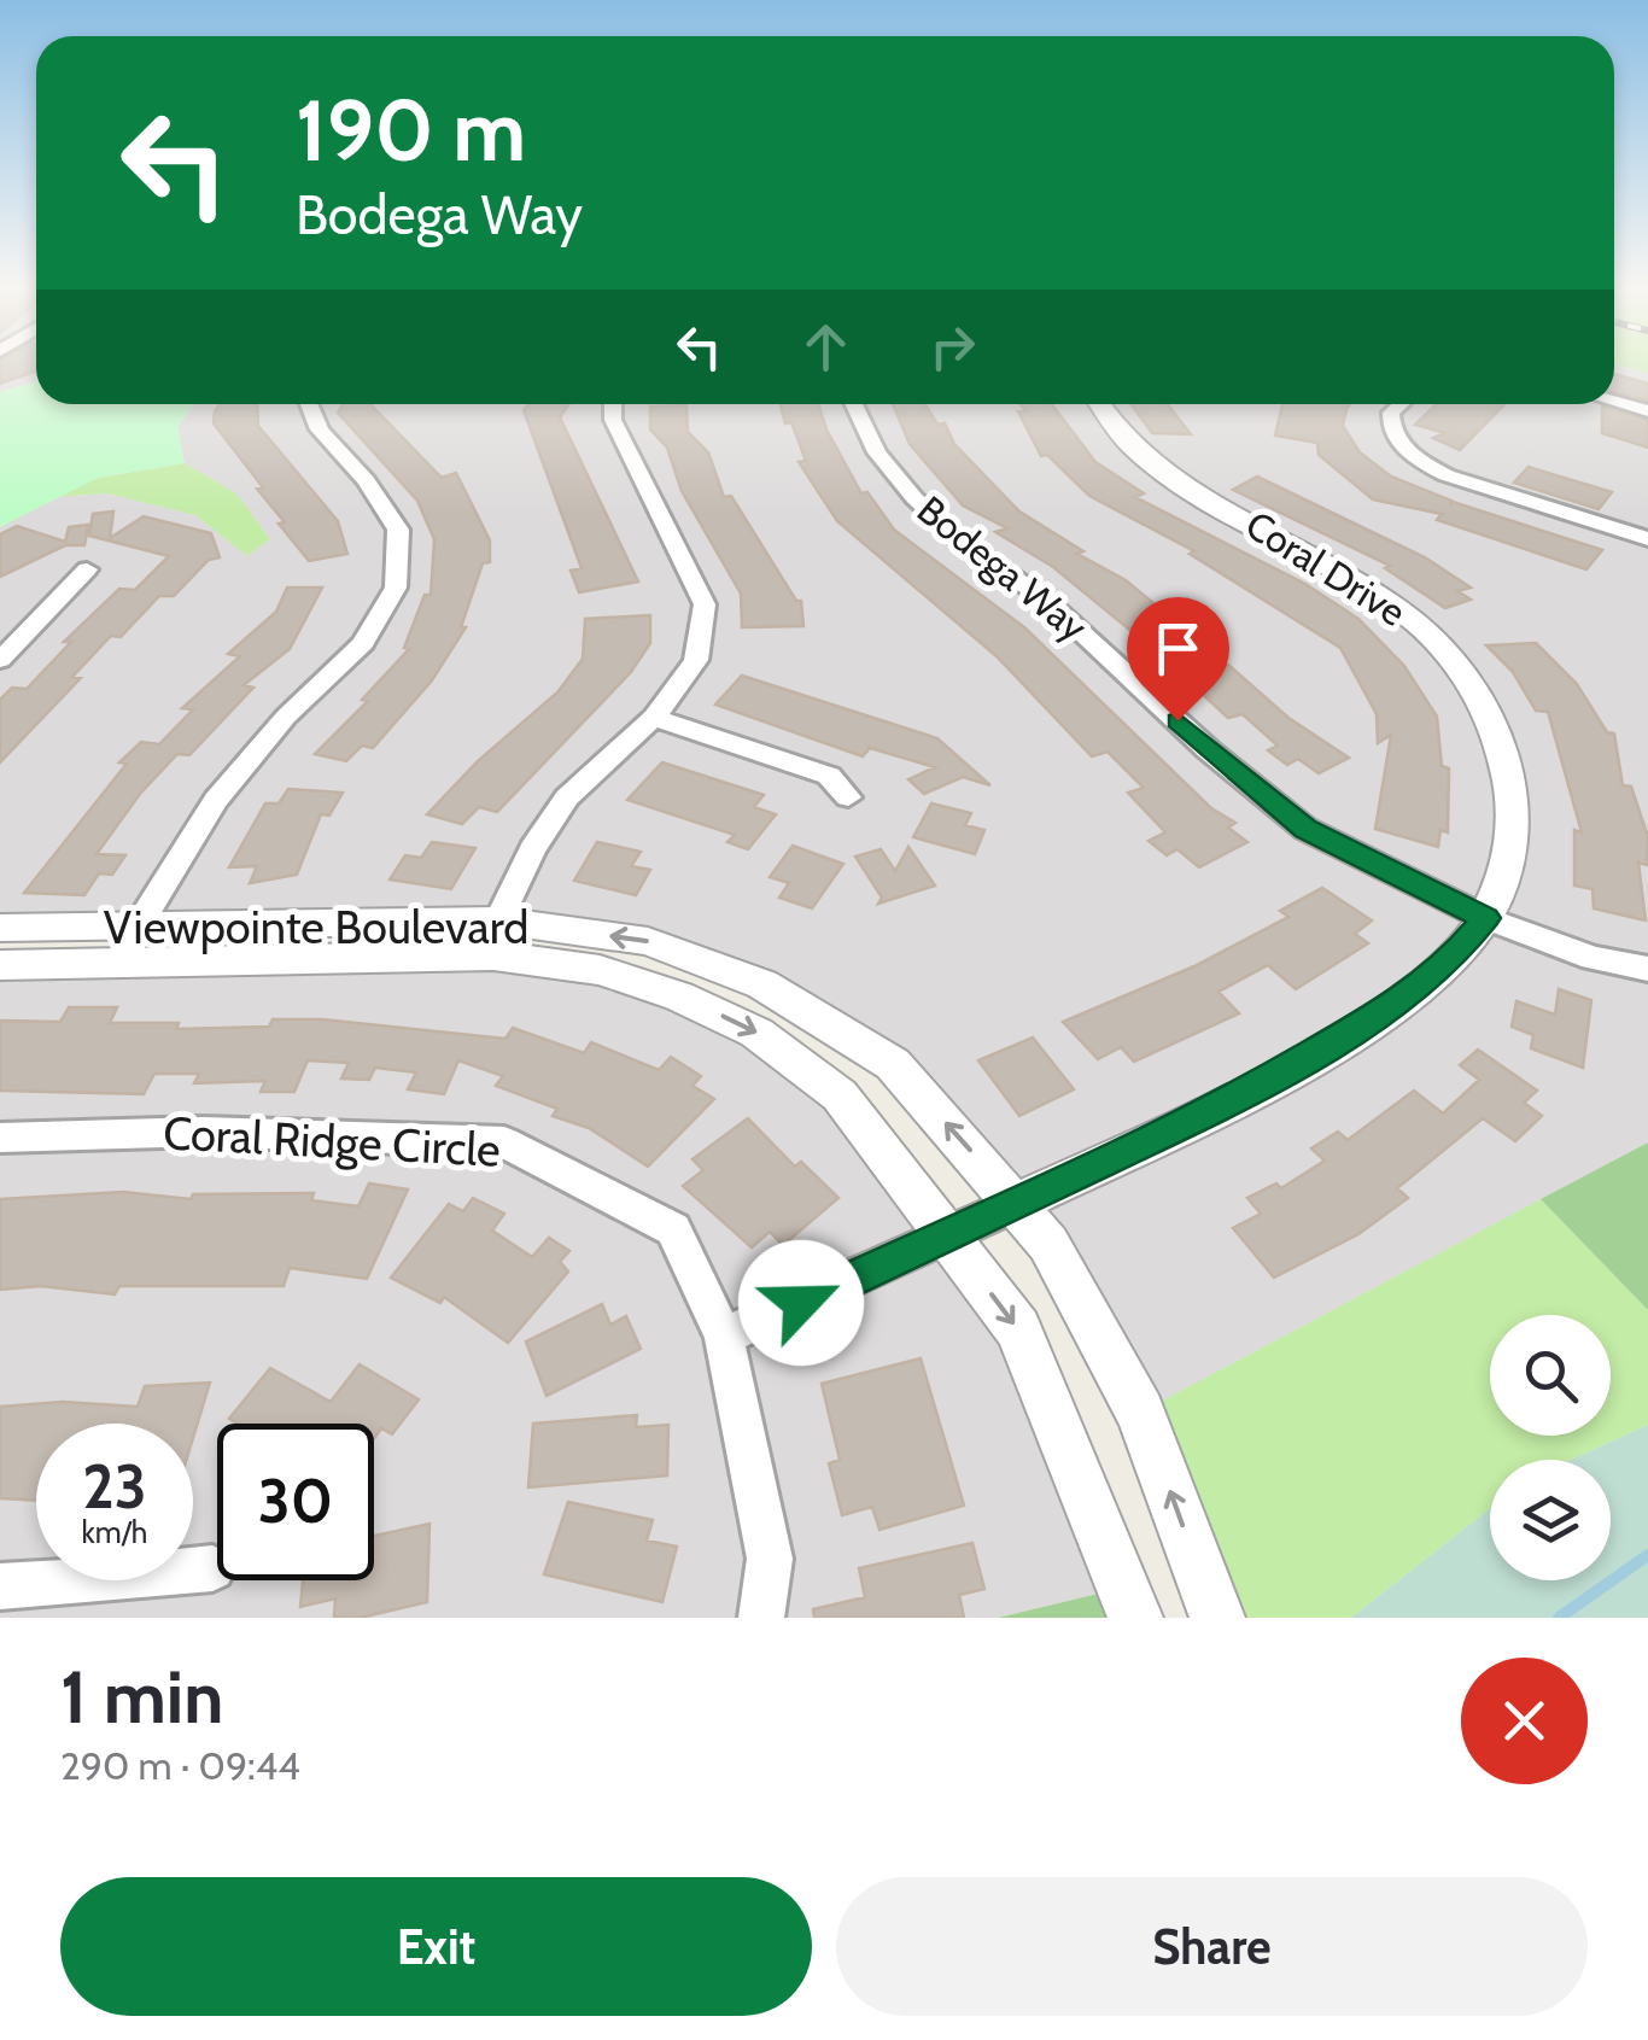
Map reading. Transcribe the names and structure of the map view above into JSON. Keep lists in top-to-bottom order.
{
  "streets": {
    "street": [
      "Bodega Way",
      "Coral Drive",
      "Viewpointe Boulevard",
      "Coral Ridge Circle"
    ]
  },
  "crossings": [
    ["Bodega Way", "Coral Drive"],
    ["Coral Drive", "Viewpointe Boulevard"],
    ["Coral Drive", "Coral Ridge Circle"]
  ],
  "page": {
    "turn": ["190 m", "Bodega Way"],
    "speed": "23 km/h",
    "limit": "30",
    "heading": ["1 min", "290 m · 09:44"],
    "buttons": ["Exit", "Share"]
  }
}
